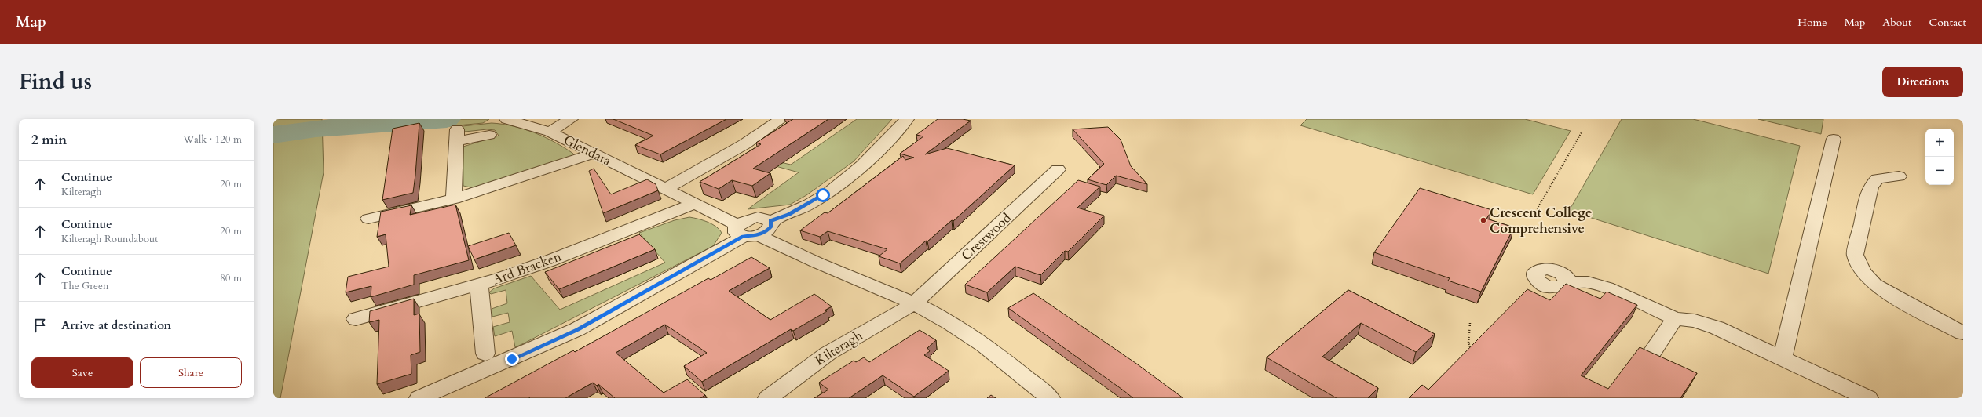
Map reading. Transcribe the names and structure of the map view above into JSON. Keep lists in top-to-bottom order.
{
  "streets": {
    "street": [
      "Glendara",
      "Crestwood",
      "Ard Bracken",
      "Kilteragh"
    ]
  },
  "crossings": [
    ["Glendara", "Ard Bracken"],
    ["Crestwood", "Kilteragh"]
  ],
  "places": ["Crescent College Comprehensive"],
  "page": {
    "header": "Map",
    "nav": [
      "Home",
      "Map",
      "About",
      "Contact"
    ],
    "title": "Find us",
    "buttons": [
      "Directions",
      ["Save", "Share"]
    ],
    "heading": ["2 min", "Walk · 120 m"],
    "map_buttons": ["+", "−"],
    "list": [
      ["Continue", "Kilteragh", "20 m"],
      ["Continue", "Kilteragh Roundabout", "20 m"],
      ["Continue", "The Green", "80 m"],
      "Arrive at destination"
    ]
  }
}
